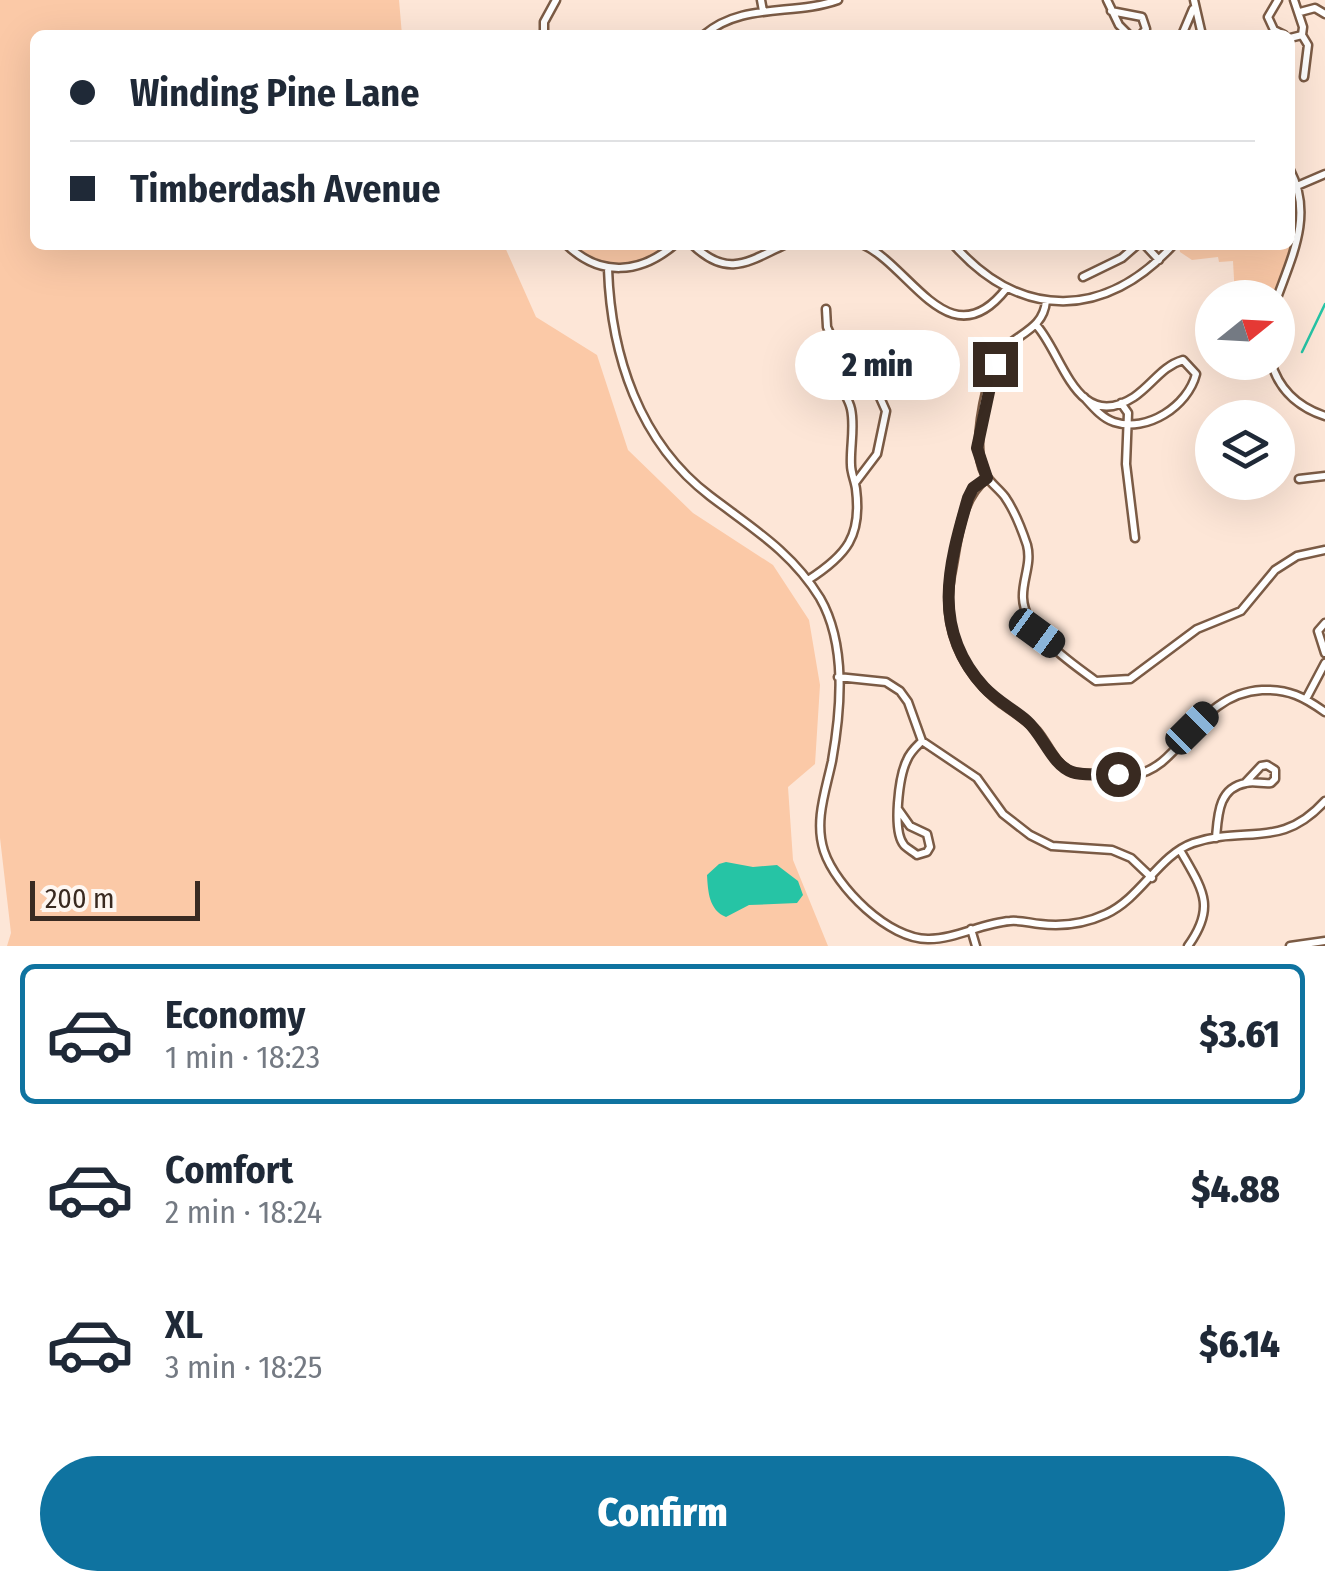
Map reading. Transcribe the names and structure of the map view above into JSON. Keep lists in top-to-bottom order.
{
  "scale_bar": "200 m",
  "north": "right",
  "page": {
    "banner": ["Winding Pine Lane", "Timberdash Avenue"],
    "bubble": "2 min",
    "scale": "200 m",
    "list": [
      {
        "name": "Economy",
        "note": "1 min · 18:23",
        "value": "$3.61"
      },
      {
        "name": "Comfort",
        "note": "2 min · 18:24",
        "value": "$4.88"
      },
      {
        "name": "XL",
        "note": "3 min · 18:25",
        "value": "$6.14"
      }
    ],
    "buttons": "Confirm"
  }
}
